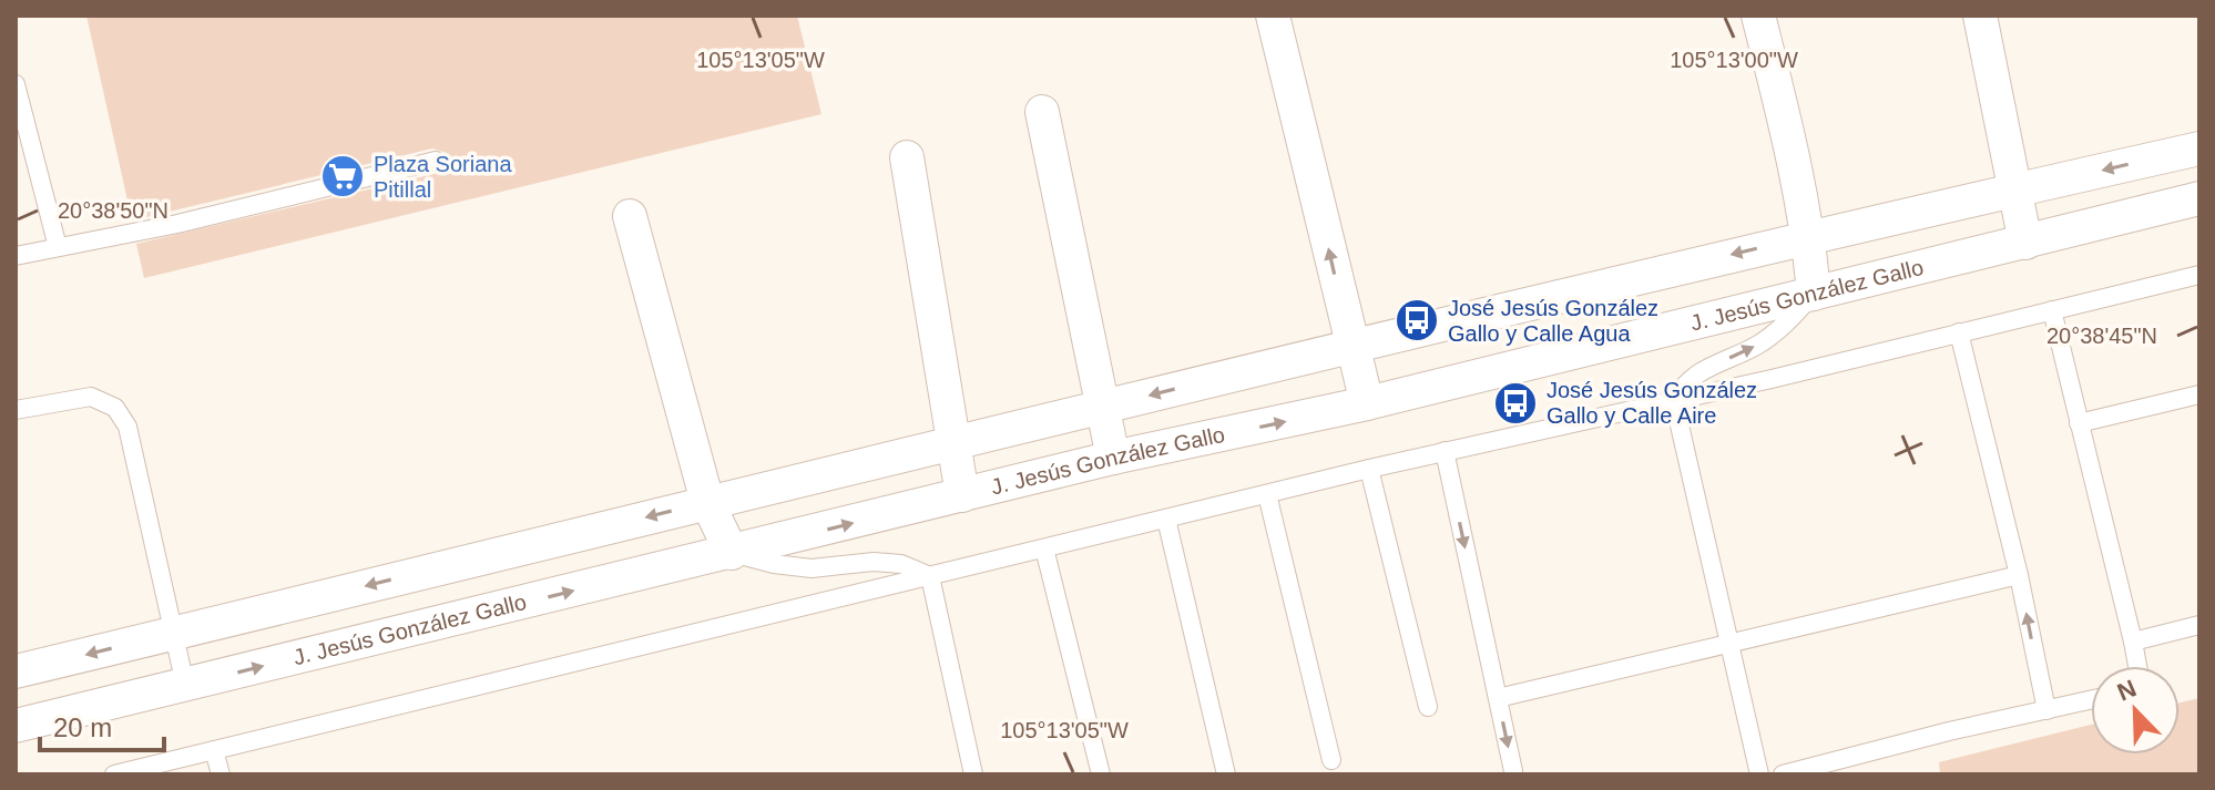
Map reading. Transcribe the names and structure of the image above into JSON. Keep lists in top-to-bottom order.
{
  "streets": {
    "street": ["J. Jesús González Gallo"]
  },
  "places": {
    "supermarket": ["Plaza Soriana Pitillal"],
    "bus stop": ["José Jesús González Gallo y Calle Agua", "José Jesús González Gallo y Calle Aire"]
  },
  "scale_bar": "20 m",
  "north": "top left",
  "coordinates": [
    "105°13'05\"W",
    "105°13'00\"W",
    "20°38'50\"N",
    "20°38'45\"N"
  ]
}
